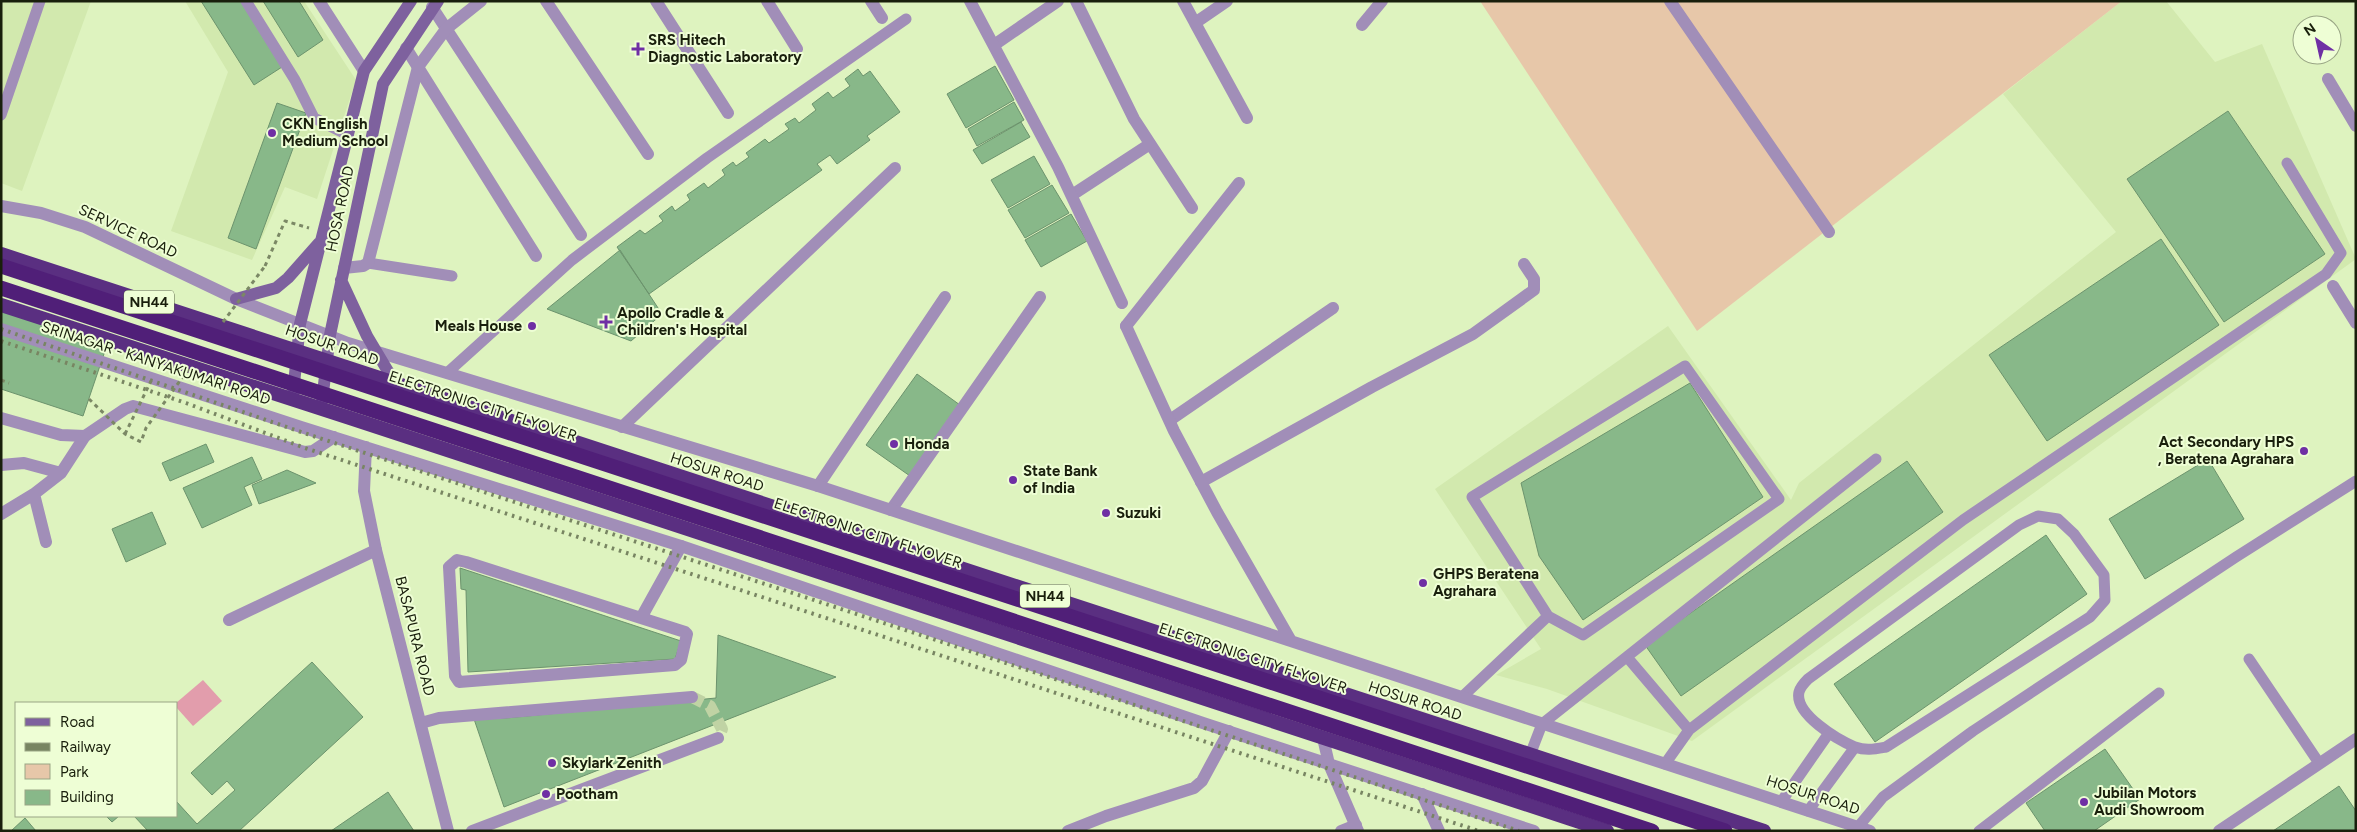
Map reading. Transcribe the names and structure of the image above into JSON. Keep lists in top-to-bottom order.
{
  "streets": {
    "highway": ["NH44", "HOSUR ROAD", "ELECTRONIC CITY FLYOVER"],
    "main road": ["HOSA ROAD"],
    "street": ["SERVICE ROAD", "SRINAGAR - KANYAKUMARI ROAD", "BASAPURA ROAD"]
  },
  "crossings": [
    ["HOSA ROAD", "SERVICE ROAD"],
    ["HOSA ROAD", "HOSUR ROAD"],
    ["SERVICE ROAD", "HOSUR ROAD"],
    ["SRINAGAR - KANYAKUMARI ROAD", "BASAPURA ROAD"]
  ],
  "places": {
    "health": ["SRS Hitech Diagnostic Laboratory", "Apollo Cradle & Children's Hospital"],
    "other": [
      "CKN English Medium School",
      "Meals House",
      "Honda",
      "Act Secondary HPS , Beratena Agrahara",
      "State Bank of India",
      "Suzuki",
      "GHPS Beratena Agrahara",
      "Skylark Zenith",
      "Pootham",
      "Jubilan Motors Audi Showroom"
    ]
  },
  "legend": [
    "Road",
    "Railway",
    "Park",
    "Building"
  ],
  "north": "top left"
}
